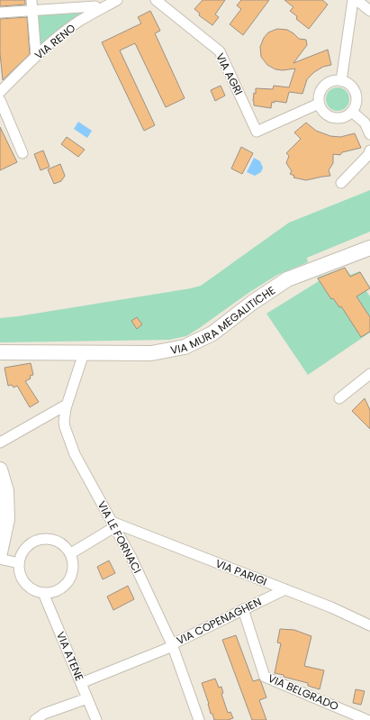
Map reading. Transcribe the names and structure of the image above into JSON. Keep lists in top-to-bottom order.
{
  "streets": {
    "street": [
      "VIA RENO",
      "VIA AGRI",
      "VIA MURA MEGALITICHE",
      "VIA LE FORNACI",
      "VIA PARIGI",
      "VIA COPENAGHEN",
      "VIA ATENE",
      "VIA BELGRADO"
    ]
  },
  "crossings": [
    ["VIA MURA MEGALITICHE", "VIA LE FORNACI"],
    ["VIA LE FORNACI", "VIA PARIGI"],
    ["VIA LE FORNACI", "VIA COPENAGHEN"],
    ["VIA PARIGI", "VIA COPENAGHEN"],
    ["VIA COPENAGHEN", "VIA ATENE"],
    ["VIA COPENAGHEN", "VIA BELGRADO"]
  ]
}
